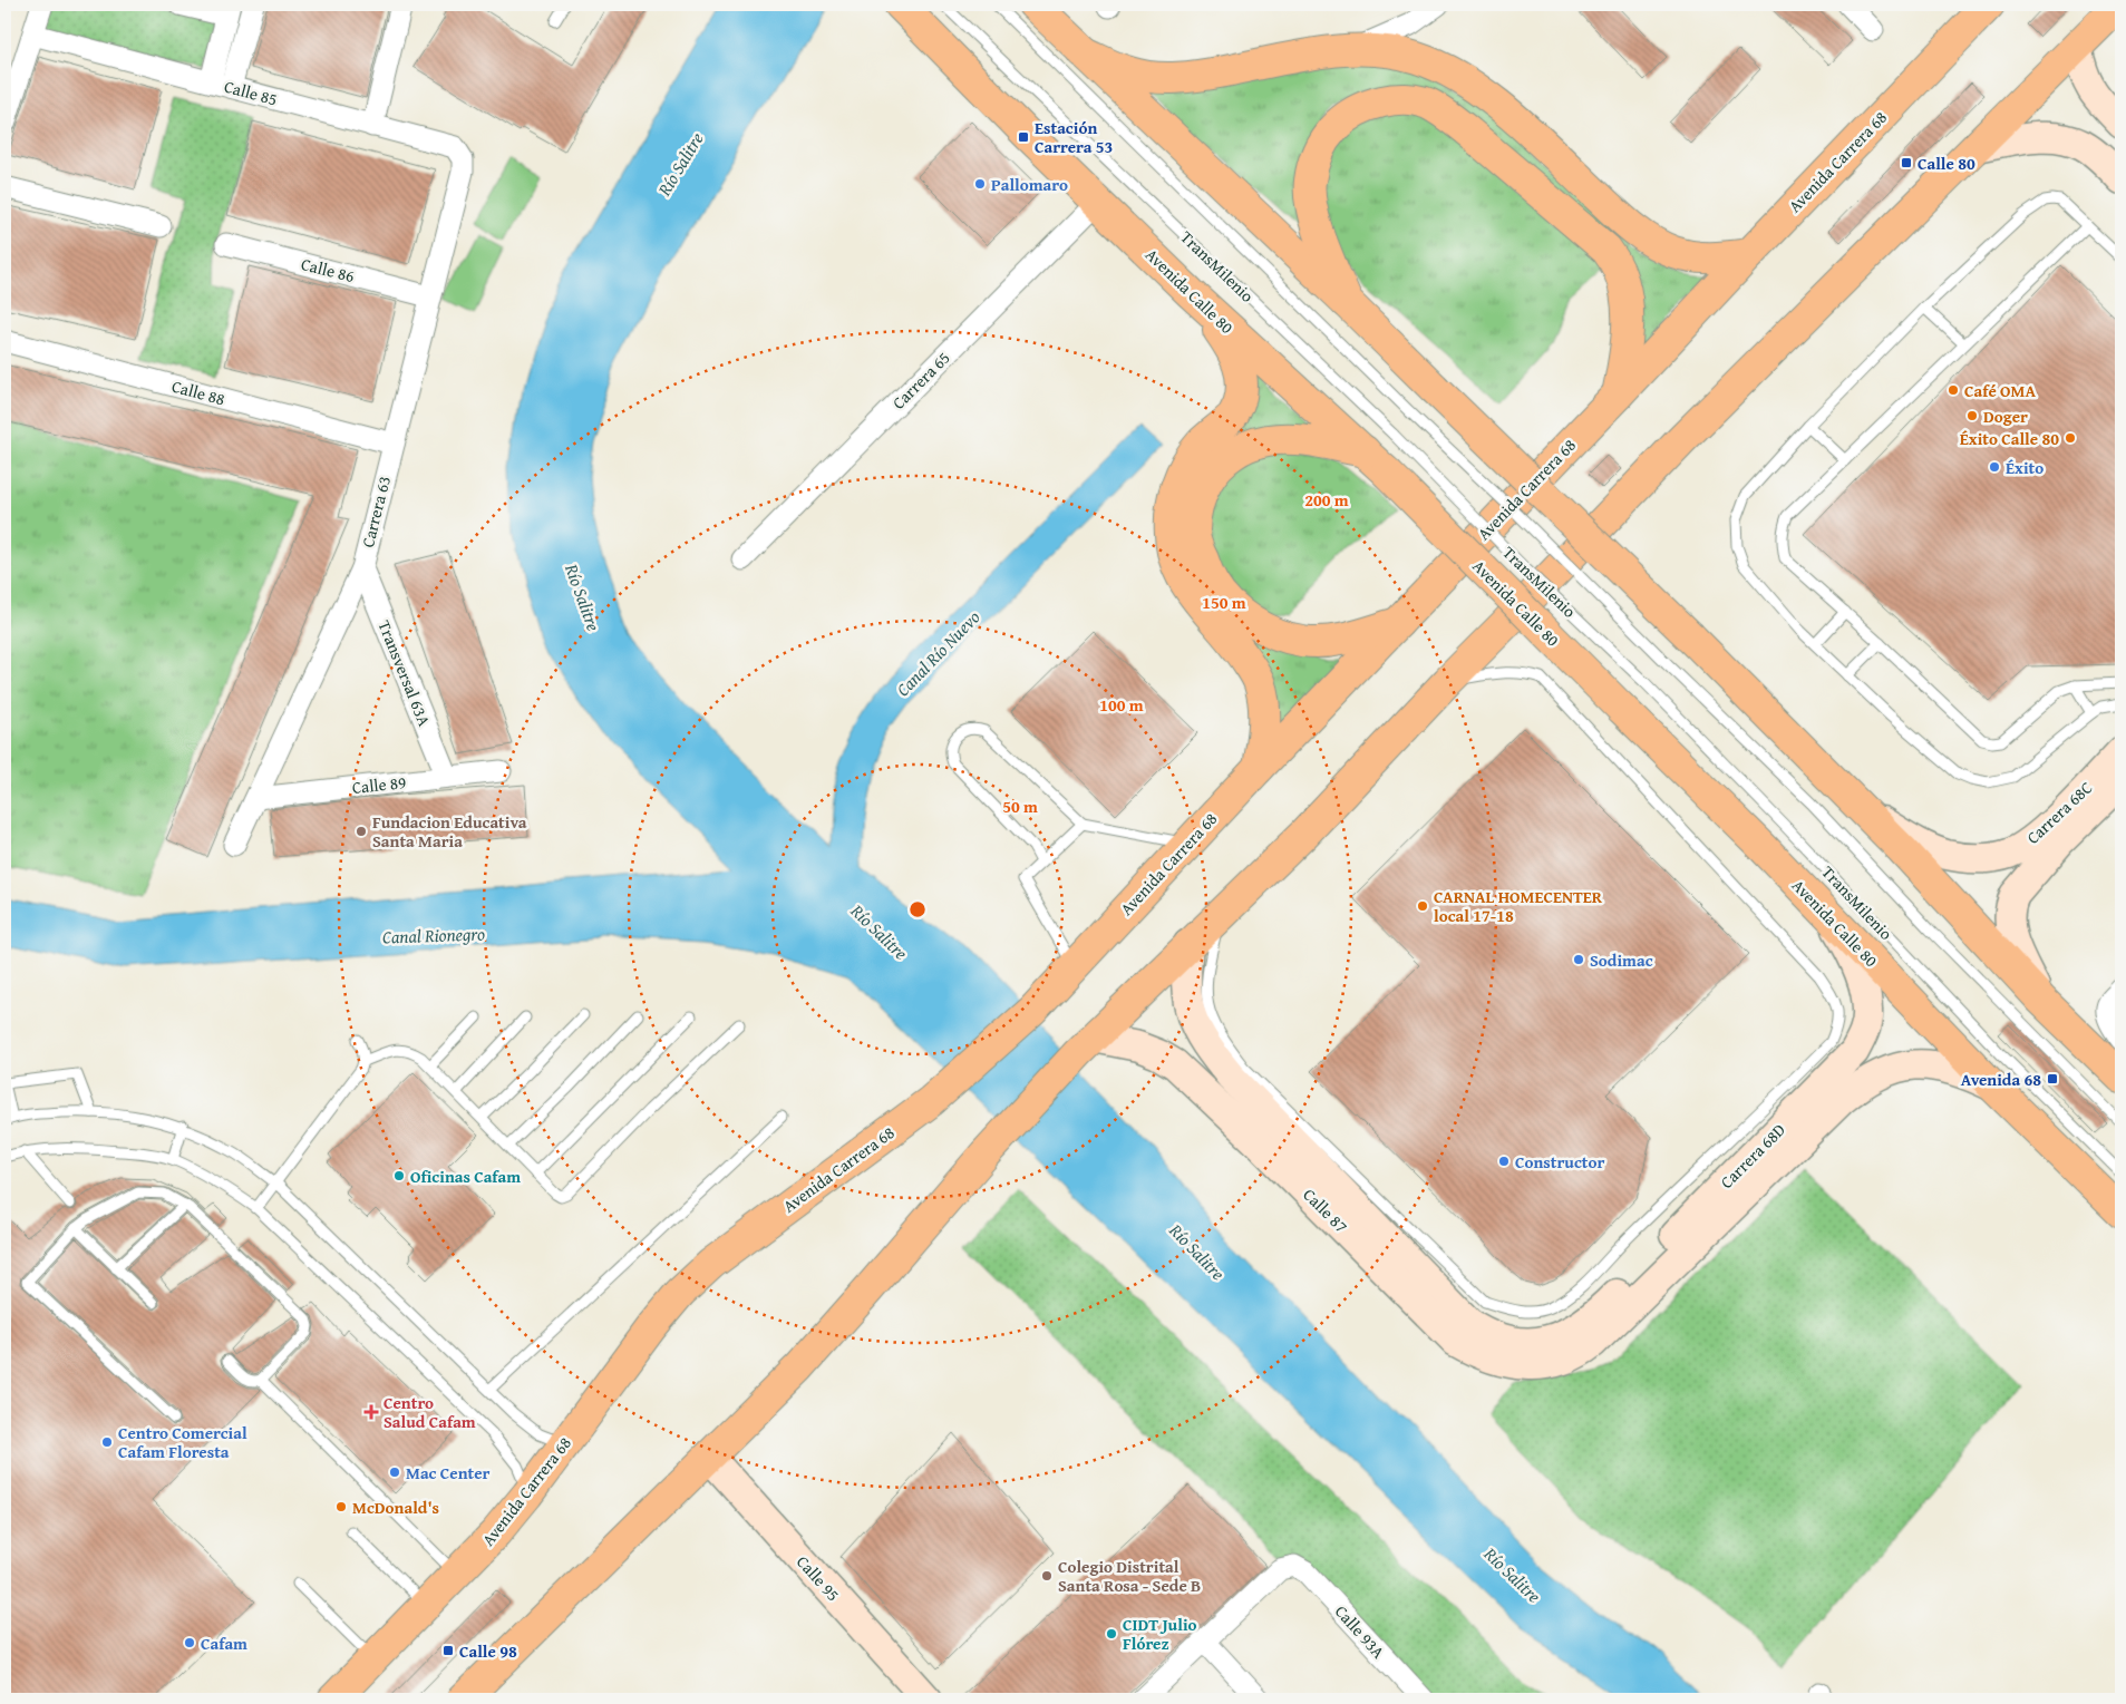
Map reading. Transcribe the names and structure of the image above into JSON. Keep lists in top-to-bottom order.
{
  "streets": {
    "main road": ["Avenida Carrera 68", "Avenida Calle 80"],
    "street": [
      "Calle 85",
      "Calle 86",
      "Carrera 65",
      "Calle 88",
      "Carrera 63",
      "Transversal 63A",
      "Calle 89",
      "Carrera 68C",
      "Carrera 68D",
      "Calle 87",
      "Calle 95",
      "Calle 93A"
    ],
    "lane": ["TransMilenio"]
  },
  "crossings": [
    ["Calle 85", "Carrera 63"],
    ["Calle 86", "Carrera 63"],
    ["Avenida Calle 80", "Carrera 65"],
    ["Avenida Calle 80", "Carrera 68D"],
    ["Calle 88", "Carrera 63"],
    ["Carrera 63", "Transversal 63A"],
    ["Carrera 63", "Calle 89"],
    ["Transversal 63A", "Calle 89"],
    ["Carrera 68D", "Calle 87"]
  ],
  "water": ["Río Salitre", "Canal Río Nuevo", "Canal Rionegro"],
  "places": {
    "transit": [
      "Estación Carrera 53",
      "Calle 80",
      "Avenida 68",
      "Calle 98"
    ],
    "other": [
      "Pallomaro",
      "Café OMA",
      "Doger",
      "Éxito Calle 80",
      "Éxito",
      "Fundacion Educativa Santa Maria",
      "CARNAL HOMECENTER local 17-18",
      "Sodimac",
      "Constructor",
      "Oficinas Cafam",
      "Centro Comercial Cafam Floresta",
      "Mac Center",
      "McDonald's",
      "Colegio Distrital Santa Rosa - Sede B",
      "CIDT Julio Flórez",
      "Cafam"
    ],
    "health": ["Centro Salud Cafam"]
  },
  "rings": [
    "200 m",
    "150 m",
    "100 m",
    "50 m"
  ]
}
